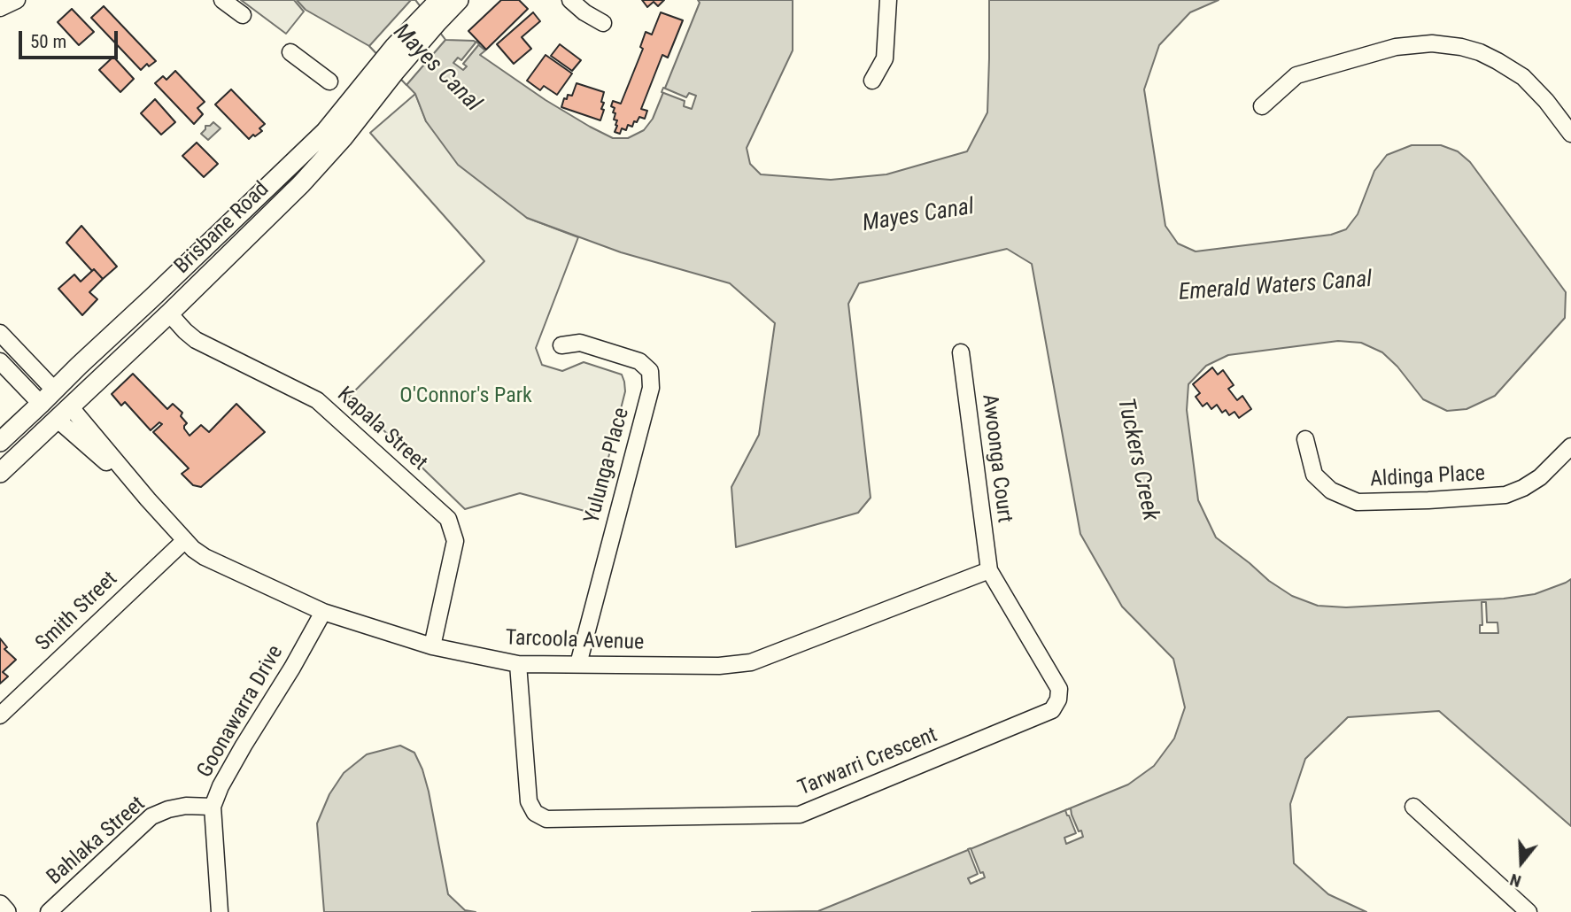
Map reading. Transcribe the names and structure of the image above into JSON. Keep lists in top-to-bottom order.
{
  "streets": {
    "main road": ["Brisbane Road"],
    "street": [
      "Kapala Street",
      "Awoonga Court",
      "Yulunga Place",
      "Aldinga Place",
      "Smith Street",
      "Tarcoola Avenue",
      "Goonawarra Drive",
      "Tarwarri Crescent",
      "Bahlaka Street"
    ]
  },
  "crossings": [
    ["Brisbane Road", "Kapala Street"],
    ["Brisbane Road", "Tarcoola Avenue"],
    ["Kapala Street", "Tarcoola Avenue"],
    ["Awoonga Court", "Tarcoola Avenue"],
    ["Awoonga Court", "Tarwarri Crescent"],
    ["Yulunga Place", "Tarcoola Avenue"],
    ["Smith Street", "Tarcoola Avenue"],
    ["Tarcoola Avenue", "Goonawarra Drive"],
    ["Tarcoola Avenue", "Tarwarri Crescent"],
    ["Goonawarra Drive", "Bahlaka Street"]
  ],
  "water": ["Mayes Canal", "Emerald Waters Canal", "Tuckers Creek"],
  "parks": ["O'Connor's Park"],
  "scale_bar": "50 m",
  "north": "bottom"
}
